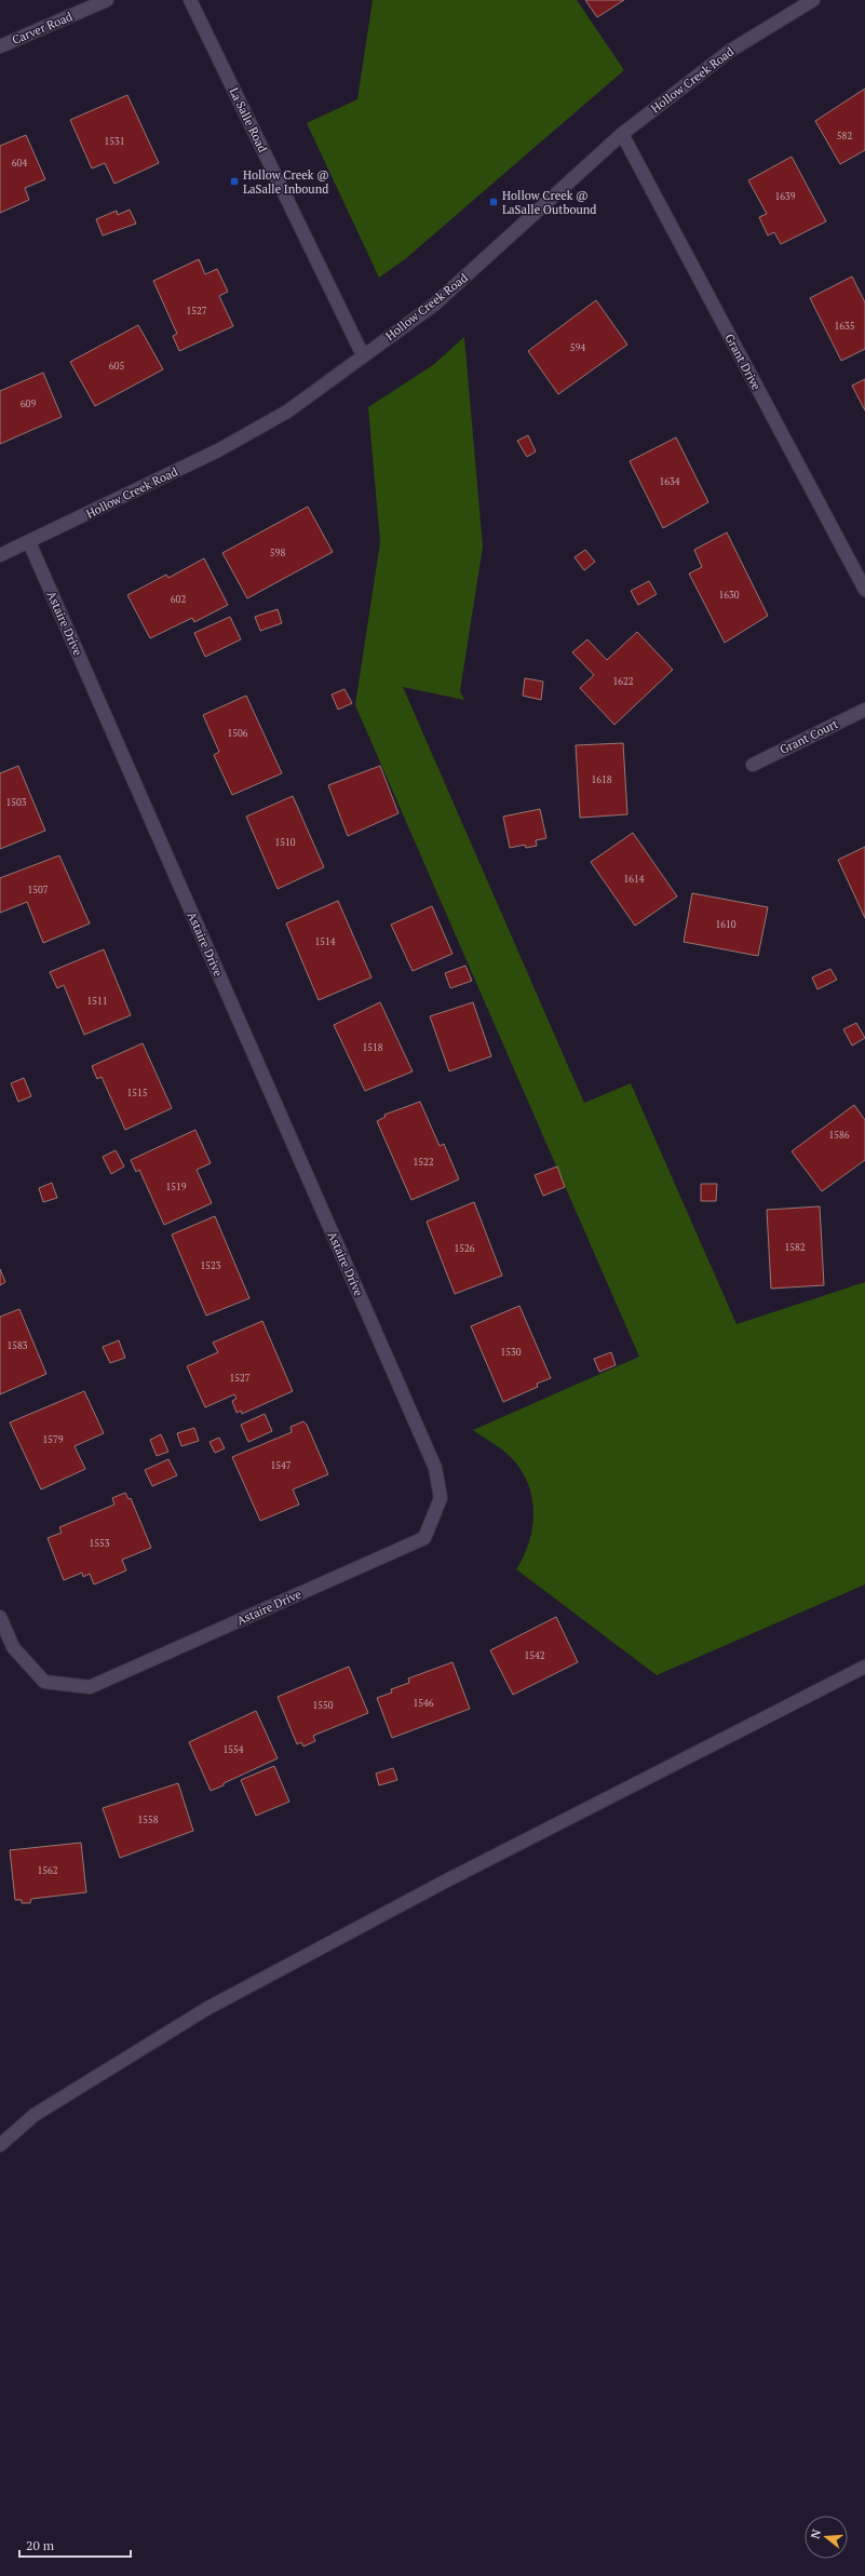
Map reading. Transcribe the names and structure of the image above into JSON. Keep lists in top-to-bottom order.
{
  "streets": {
    "street": [
      "Carver Road",
      "Hollow Creek Road",
      "La Salle Road",
      "Grant Drive",
      "Astaire Drive",
      "Grant Court"
    ]
  },
  "crossings": [
    ["Hollow Creek Road", "La Salle Road"],
    ["Hollow Creek Road", "Grant Drive"],
    ["Hollow Creek Road", "Astaire Drive"]
  ],
  "places": {
    "transit": ["Hollow Creek @ LaSalle Inbound", "Hollow Creek @ LaSalle Outbound"]
  },
  "house_numbers": [
    "582",
    "1531",
    "604",
    "1639",
    "1527",
    "1635",
    "594",
    "605",
    "609",
    "1634",
    "598",
    "1630",
    "602",
    "1622",
    "1506",
    "1618",
    "1503",
    "1510",
    "1614",
    "1507",
    "1610",
    "1514",
    "1511",
    "1518",
    "1515",
    "1586",
    "1522",
    "1519",
    "1582",
    "1526",
    "1523",
    "1583",
    "1530",
    "1527",
    "1579",
    "1547",
    "1553",
    "1542",
    "1546",
    "1550",
    "1554",
    "1558",
    "1562"
  ],
  "scale_bar": "20 m",
  "north": "left"
}
